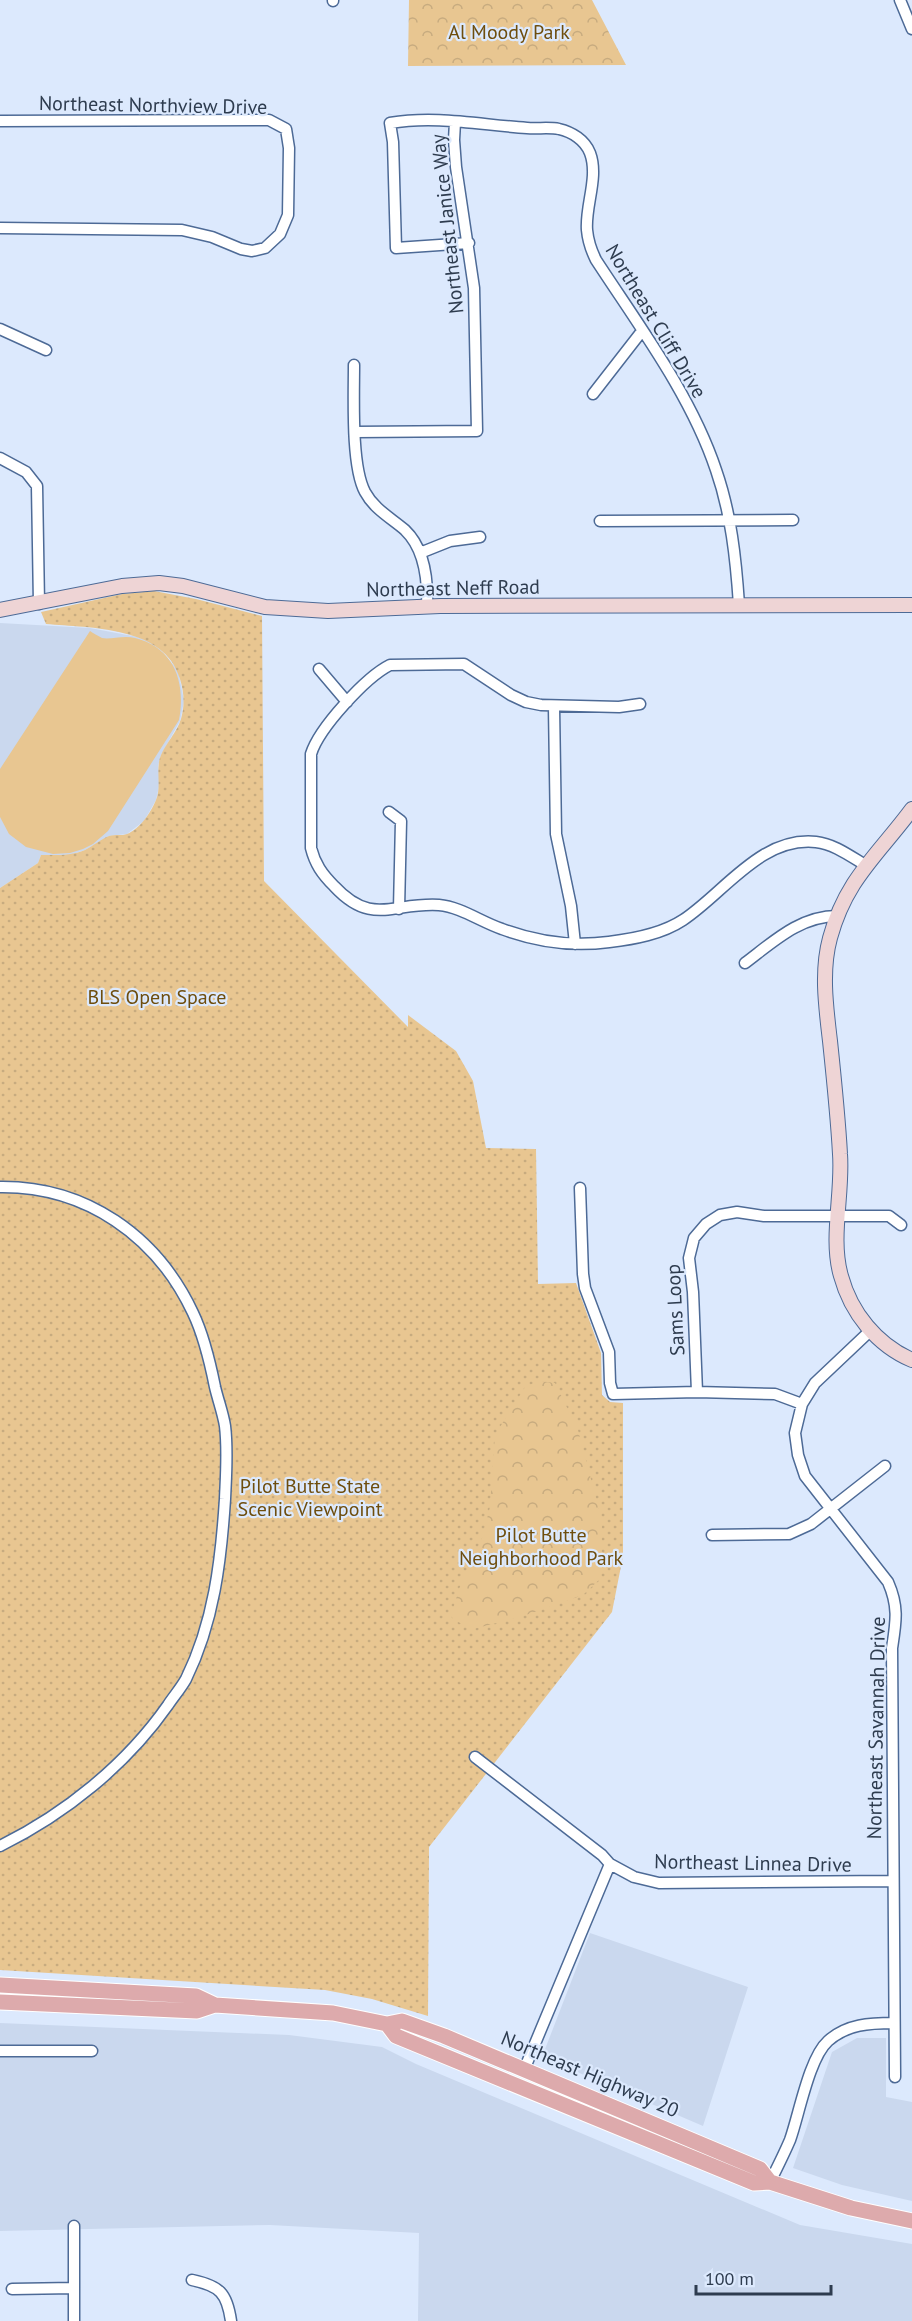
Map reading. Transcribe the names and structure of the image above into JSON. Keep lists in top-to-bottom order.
{
  "streets": {
    "main road": ["Northeast Neff Road", "Northeast Highway 20"],
    "street": [
      "Northeast Northview Drive",
      "Northeast Janice Way",
      "Northeast Cliff Drive",
      "Sams Loop",
      "Northeast Savannah Drive",
      "Northeast Linnea Drive"
    ]
  },
  "crossings": [
    ["Northeast Janice Way", "Northeast Cliff Drive"],
    ["Northeast Cliff Drive", "Northeast Neff Road"],
    ["Northeast Savannah Drive", "Northeast Linnea Drive"]
  ],
  "parks": [
    "Al Moody Park",
    "BLS Open Space",
    "Pilot Butte State Scenic Viewpoint",
    "Pilot Butte Neighborhood Park"
  ],
  "scale_bar": "100 m"
}
